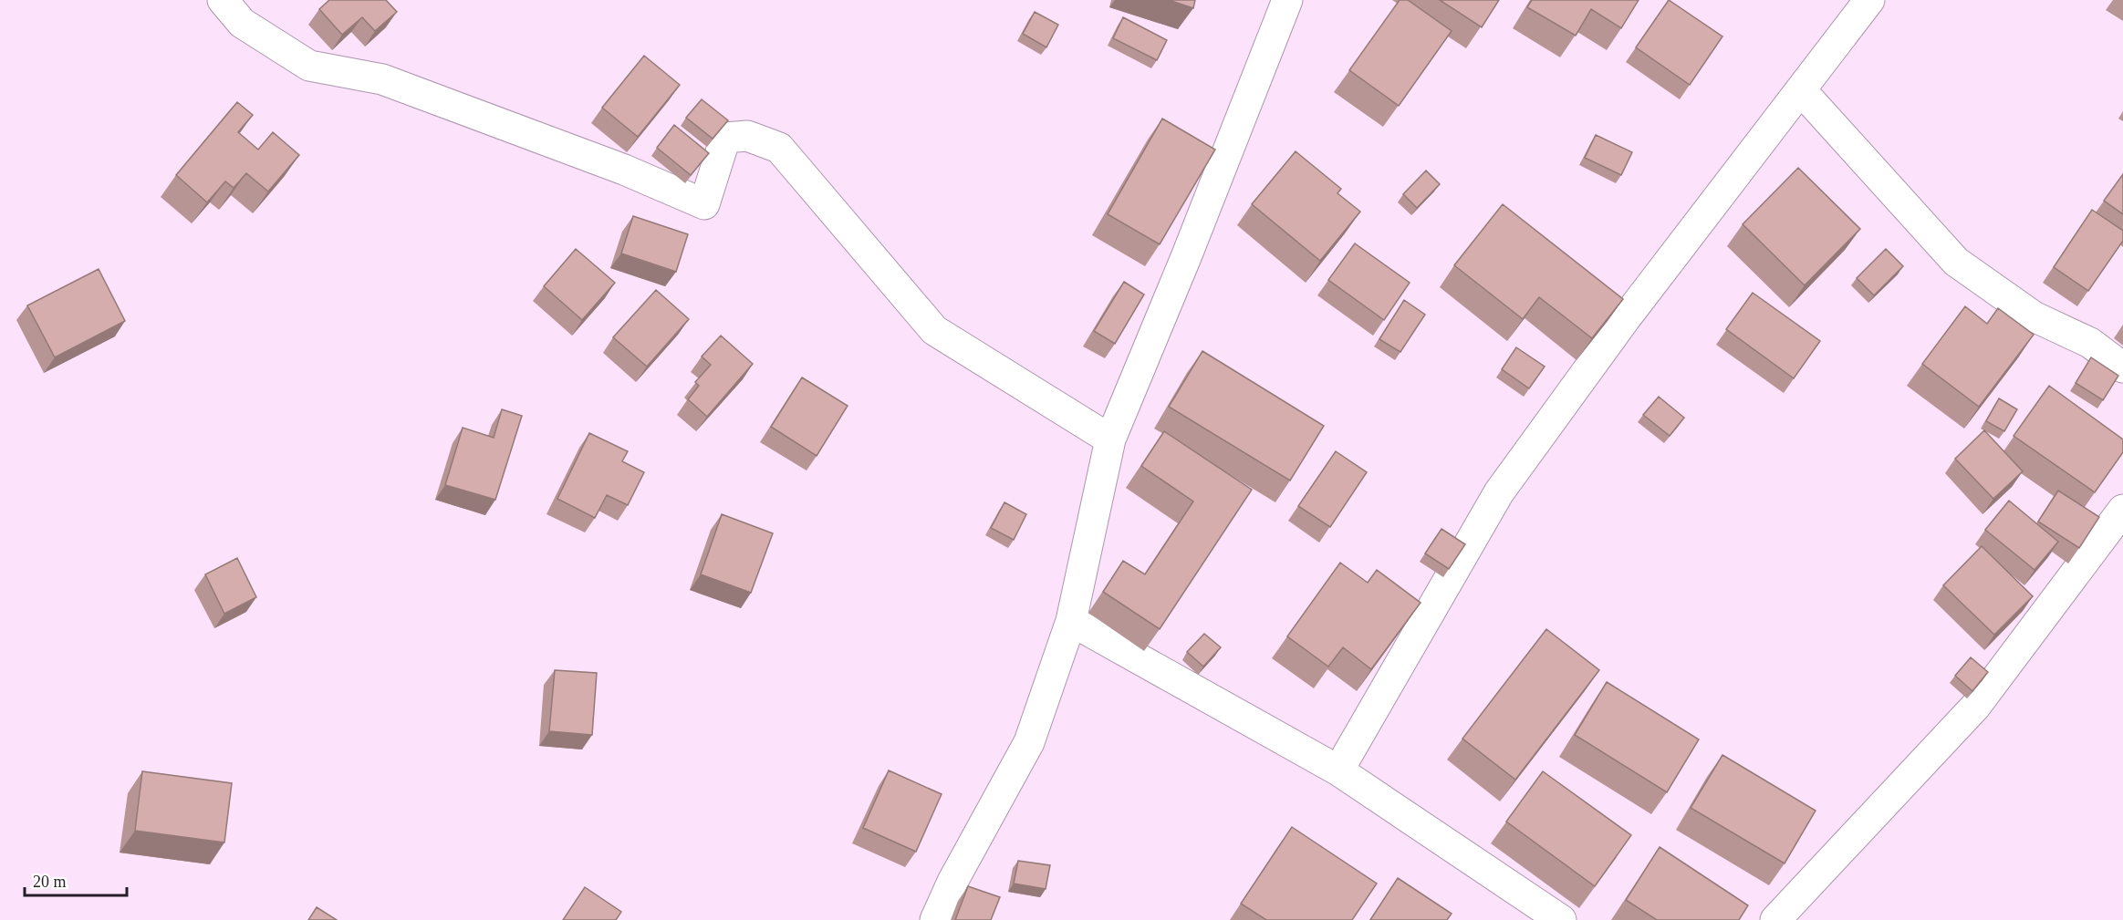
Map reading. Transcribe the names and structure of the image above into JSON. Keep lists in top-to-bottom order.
{
  "scale_bar": "20 m"
}
